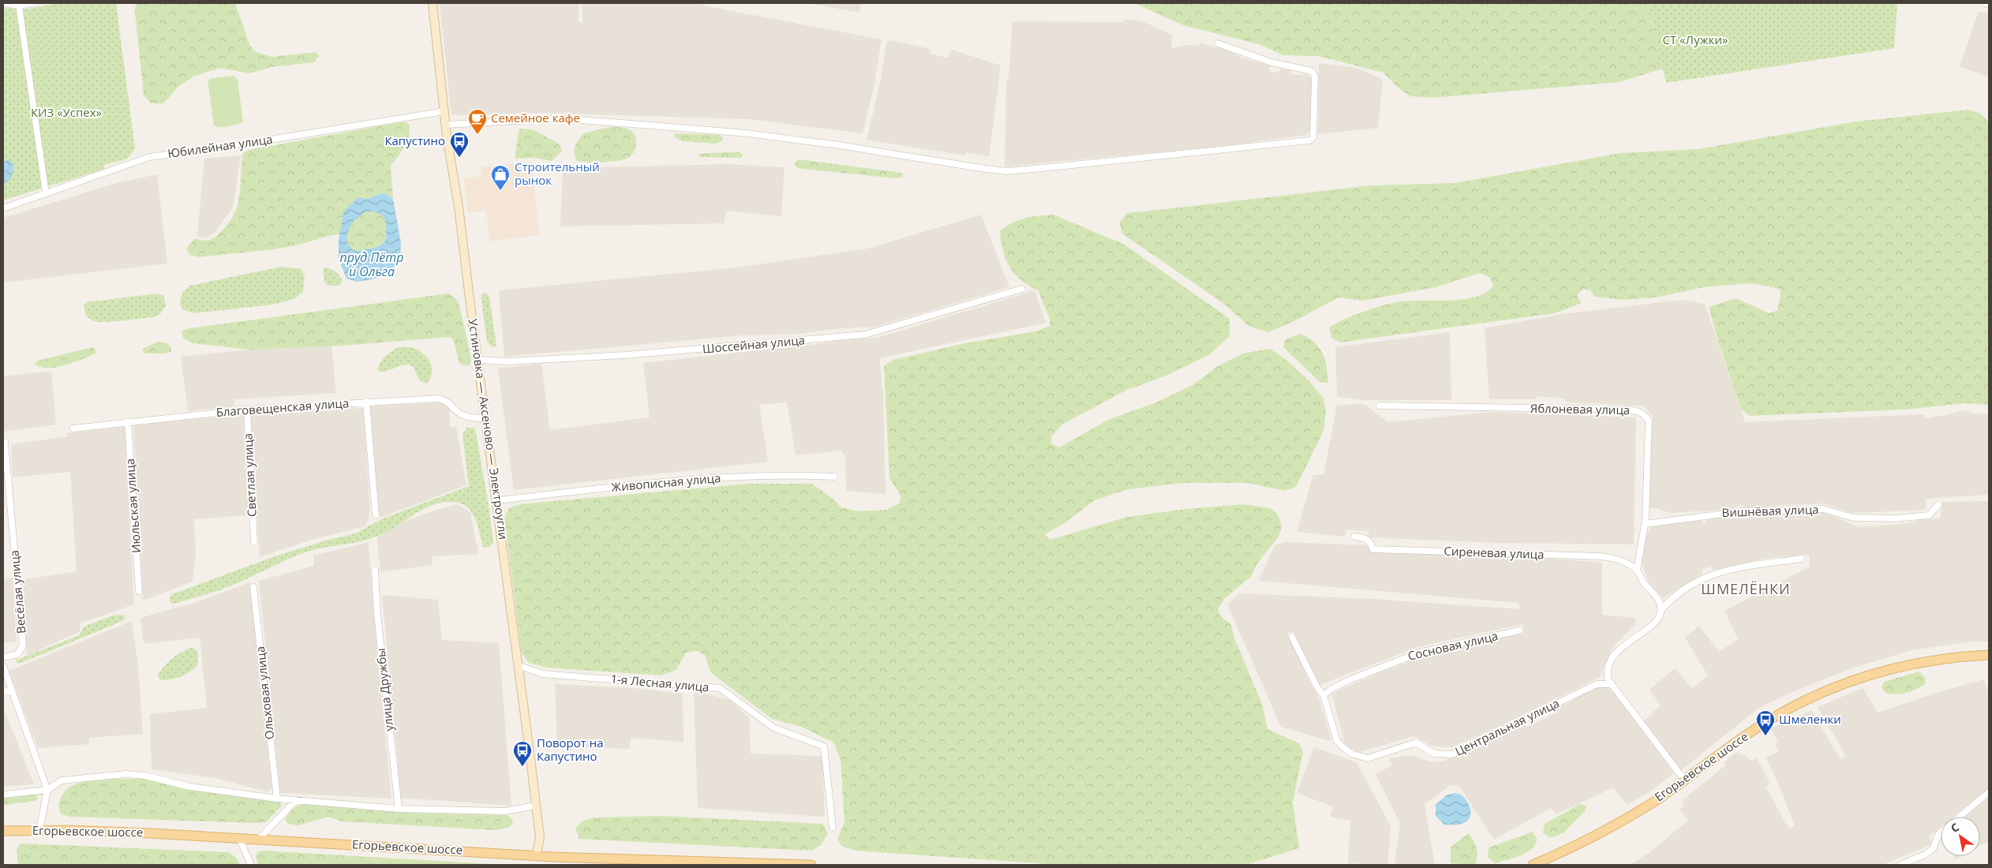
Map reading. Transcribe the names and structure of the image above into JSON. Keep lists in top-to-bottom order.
{
  "streets": {
    "main road": ["Устиновка — Аксеново — Электроугли", "Егорьевское шоссе"],
    "street": [
      "Юбилейная улица",
      "Шоссейная улица",
      "Благовещенская улица",
      "Яблоневая улица",
      "Светлая улица",
      "Живописная улица",
      "Июльская улица",
      "Вишнёвая улица",
      "Сиреневая улица",
      "Весёлая улица",
      "Сосновая улица",
      "1-я Лесная улица",
      "улица Дружбы",
      "Ольховая улица",
      "Центральная улица"
    ]
  },
  "crossings": [
    ["Юбилейная улица", "Устиновка — Аксеново — Электроугли"],
    ["Шоссейная улица", "Устиновка — Аксеново — Электроугли"],
    ["Благовещенская улица", "Устиновка — Аксеново — Электроугли"],
    ["Благовещенская улица", "Светлая улица"],
    ["Благовещенская улица", "Июльская улица"],
    ["Яблоневая улица", "Вишнёвая улица"],
    ["Яблоневая улица", "Сиреневая улица"],
    ["Устиновка — Аксеново — Электроугли", "Живописная улица"],
    ["Устиновка — Аксеново — Электроугли", "1-я Лесная улица"],
    ["Устиновка — Аксеново — Электроугли", "Егорьевское шоссе"],
    ["Сосновая улица", "Центральная улица"]
  ],
  "districts": ["ШМЕЛЁНКИ"],
  "water": ["пруд Пётр и Ольга"],
  "parks": ["СТ «Лужки»", "КИЗ «Успех»"],
  "places": {
    "cafe": ["Семейное кафе"],
    "bus stop": ["Капустино", "Шмеленки", "Поворот на Капустино"],
    "shop": ["Строительный рынок"]
  },
  "north": "top left"
}
